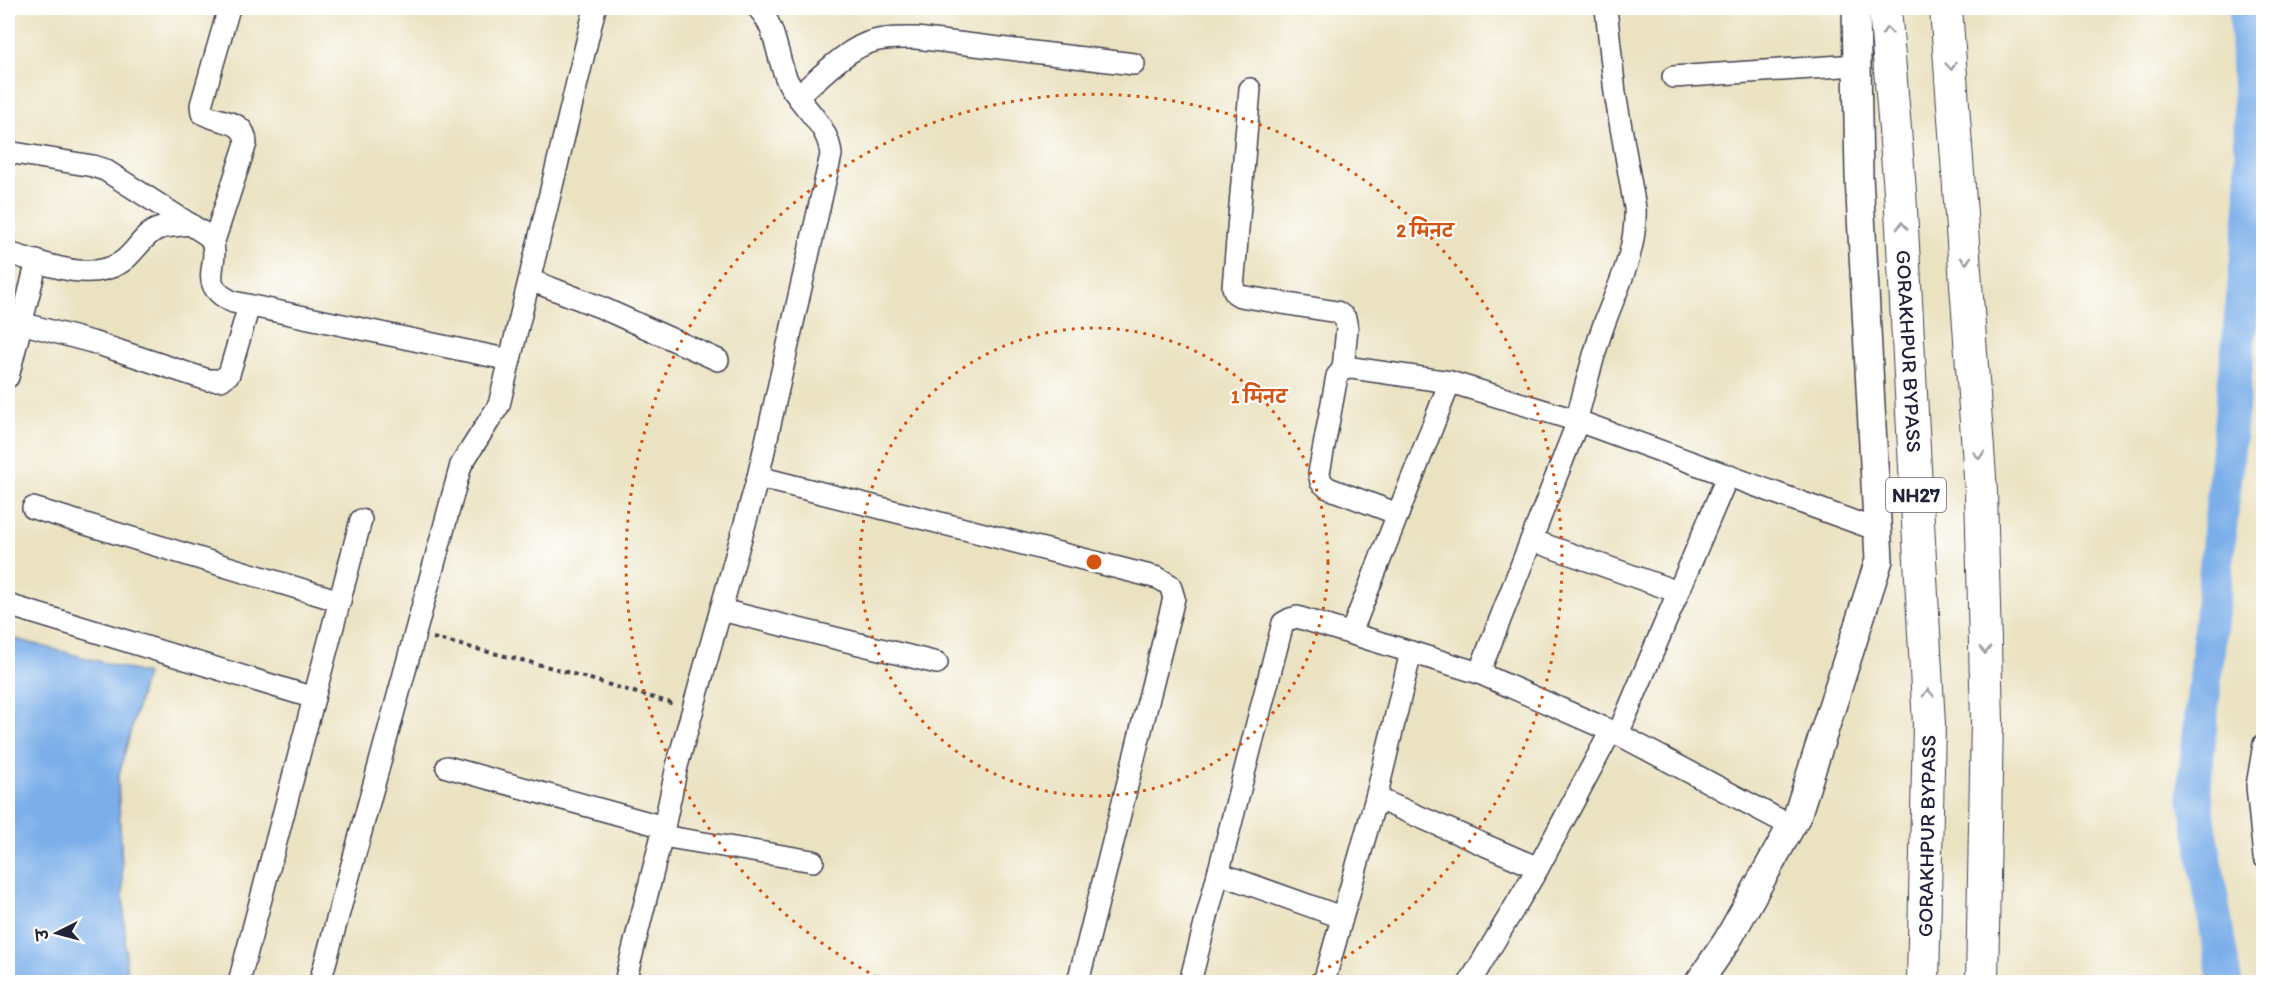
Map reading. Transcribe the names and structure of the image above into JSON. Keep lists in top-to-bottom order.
{
  "streets": {
    "highway": ["GORAKHPUR BYPASS", "NH27"]
  },
  "north": "left",
  "rings": ["2 मिनट", "1 मिनट"]
}
